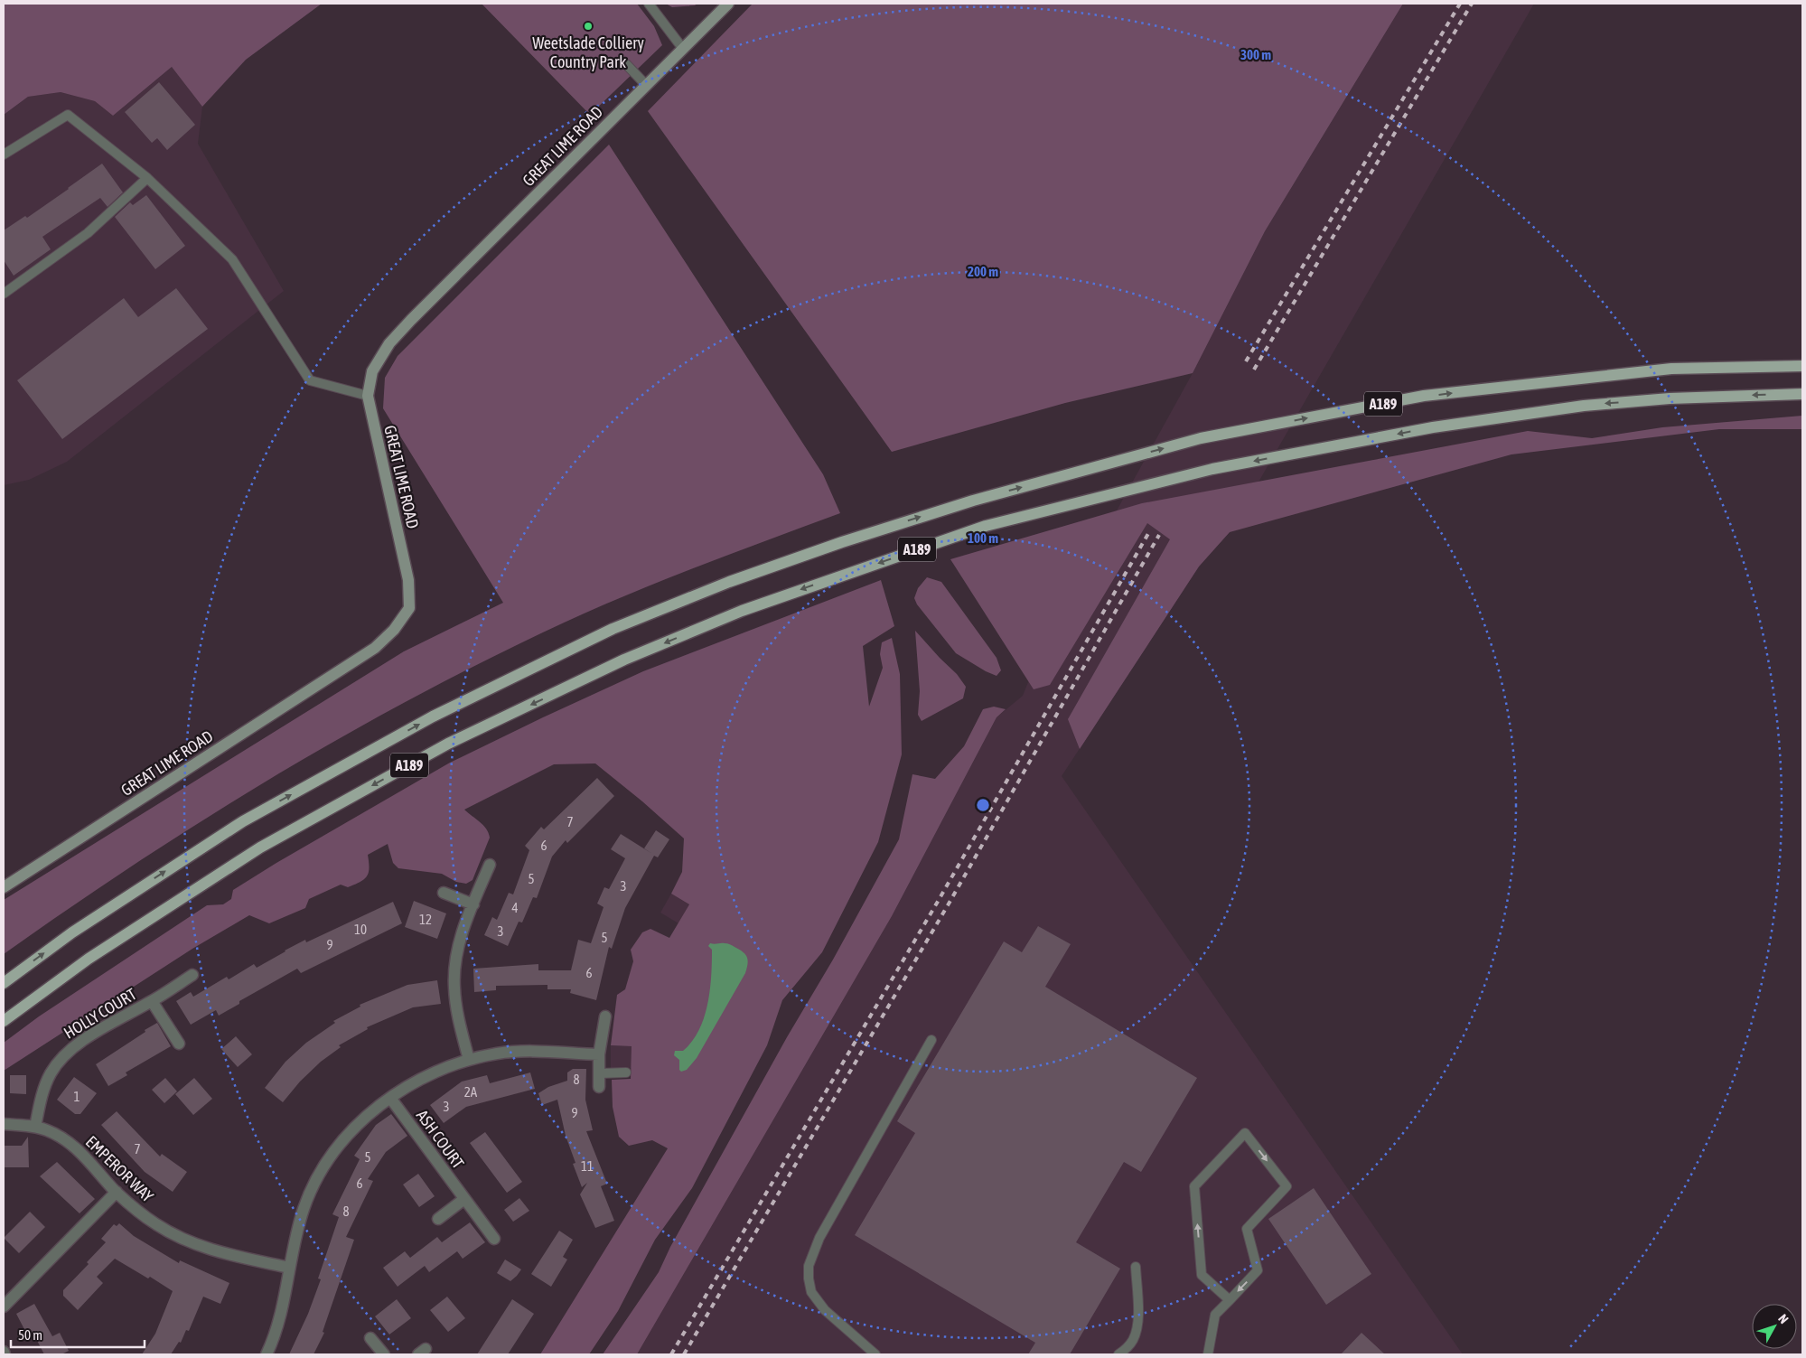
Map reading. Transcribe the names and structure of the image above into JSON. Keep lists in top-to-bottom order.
{
  "streets": {
    "main road": ["GREAT LIME ROAD", "A189"],
    "street": ["HOLLY COURT", "ASH COURT", "EMPEROR WAY"]
  },
  "crossings": [
    ["HOLLY COURT", "EMPEROR WAY"]
  ],
  "places": ["Weetslade Colliery Country Park"],
  "house_numbers": [
    "7",
    "6",
    "5",
    "3",
    "4",
    "12",
    "10",
    "3",
    "5",
    "9",
    "6",
    "8",
    "2A",
    "1",
    "3",
    "9",
    "7",
    "5",
    "11",
    "6",
    "8"
  ],
  "scale_bar": "50 m",
  "north": "top right",
  "rings": ["300 m", "200 m", "100 m"]
}
